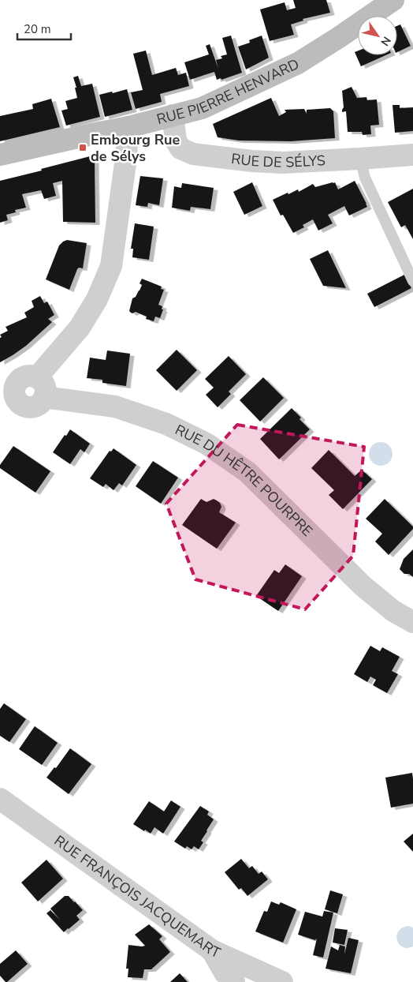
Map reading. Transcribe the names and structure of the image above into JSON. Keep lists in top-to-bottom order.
{
  "streets": {
    "main road": ["RUE PIERRE HENVARD"],
    "street": ["RUE DE SÉLYS", "RUE DU HÊTRE POURPRE", "RUE FRANÇOIS JACQUEMART"]
  },
  "crossings": [
    ["RUE PIERRE HENVARD", "RUE DE SÉLYS"]
  ],
  "places": {
    "transit": ["Embourg Rue de Sélys"]
  },
  "scale_bar": "20 m",
  "north": "bottom right"
}
